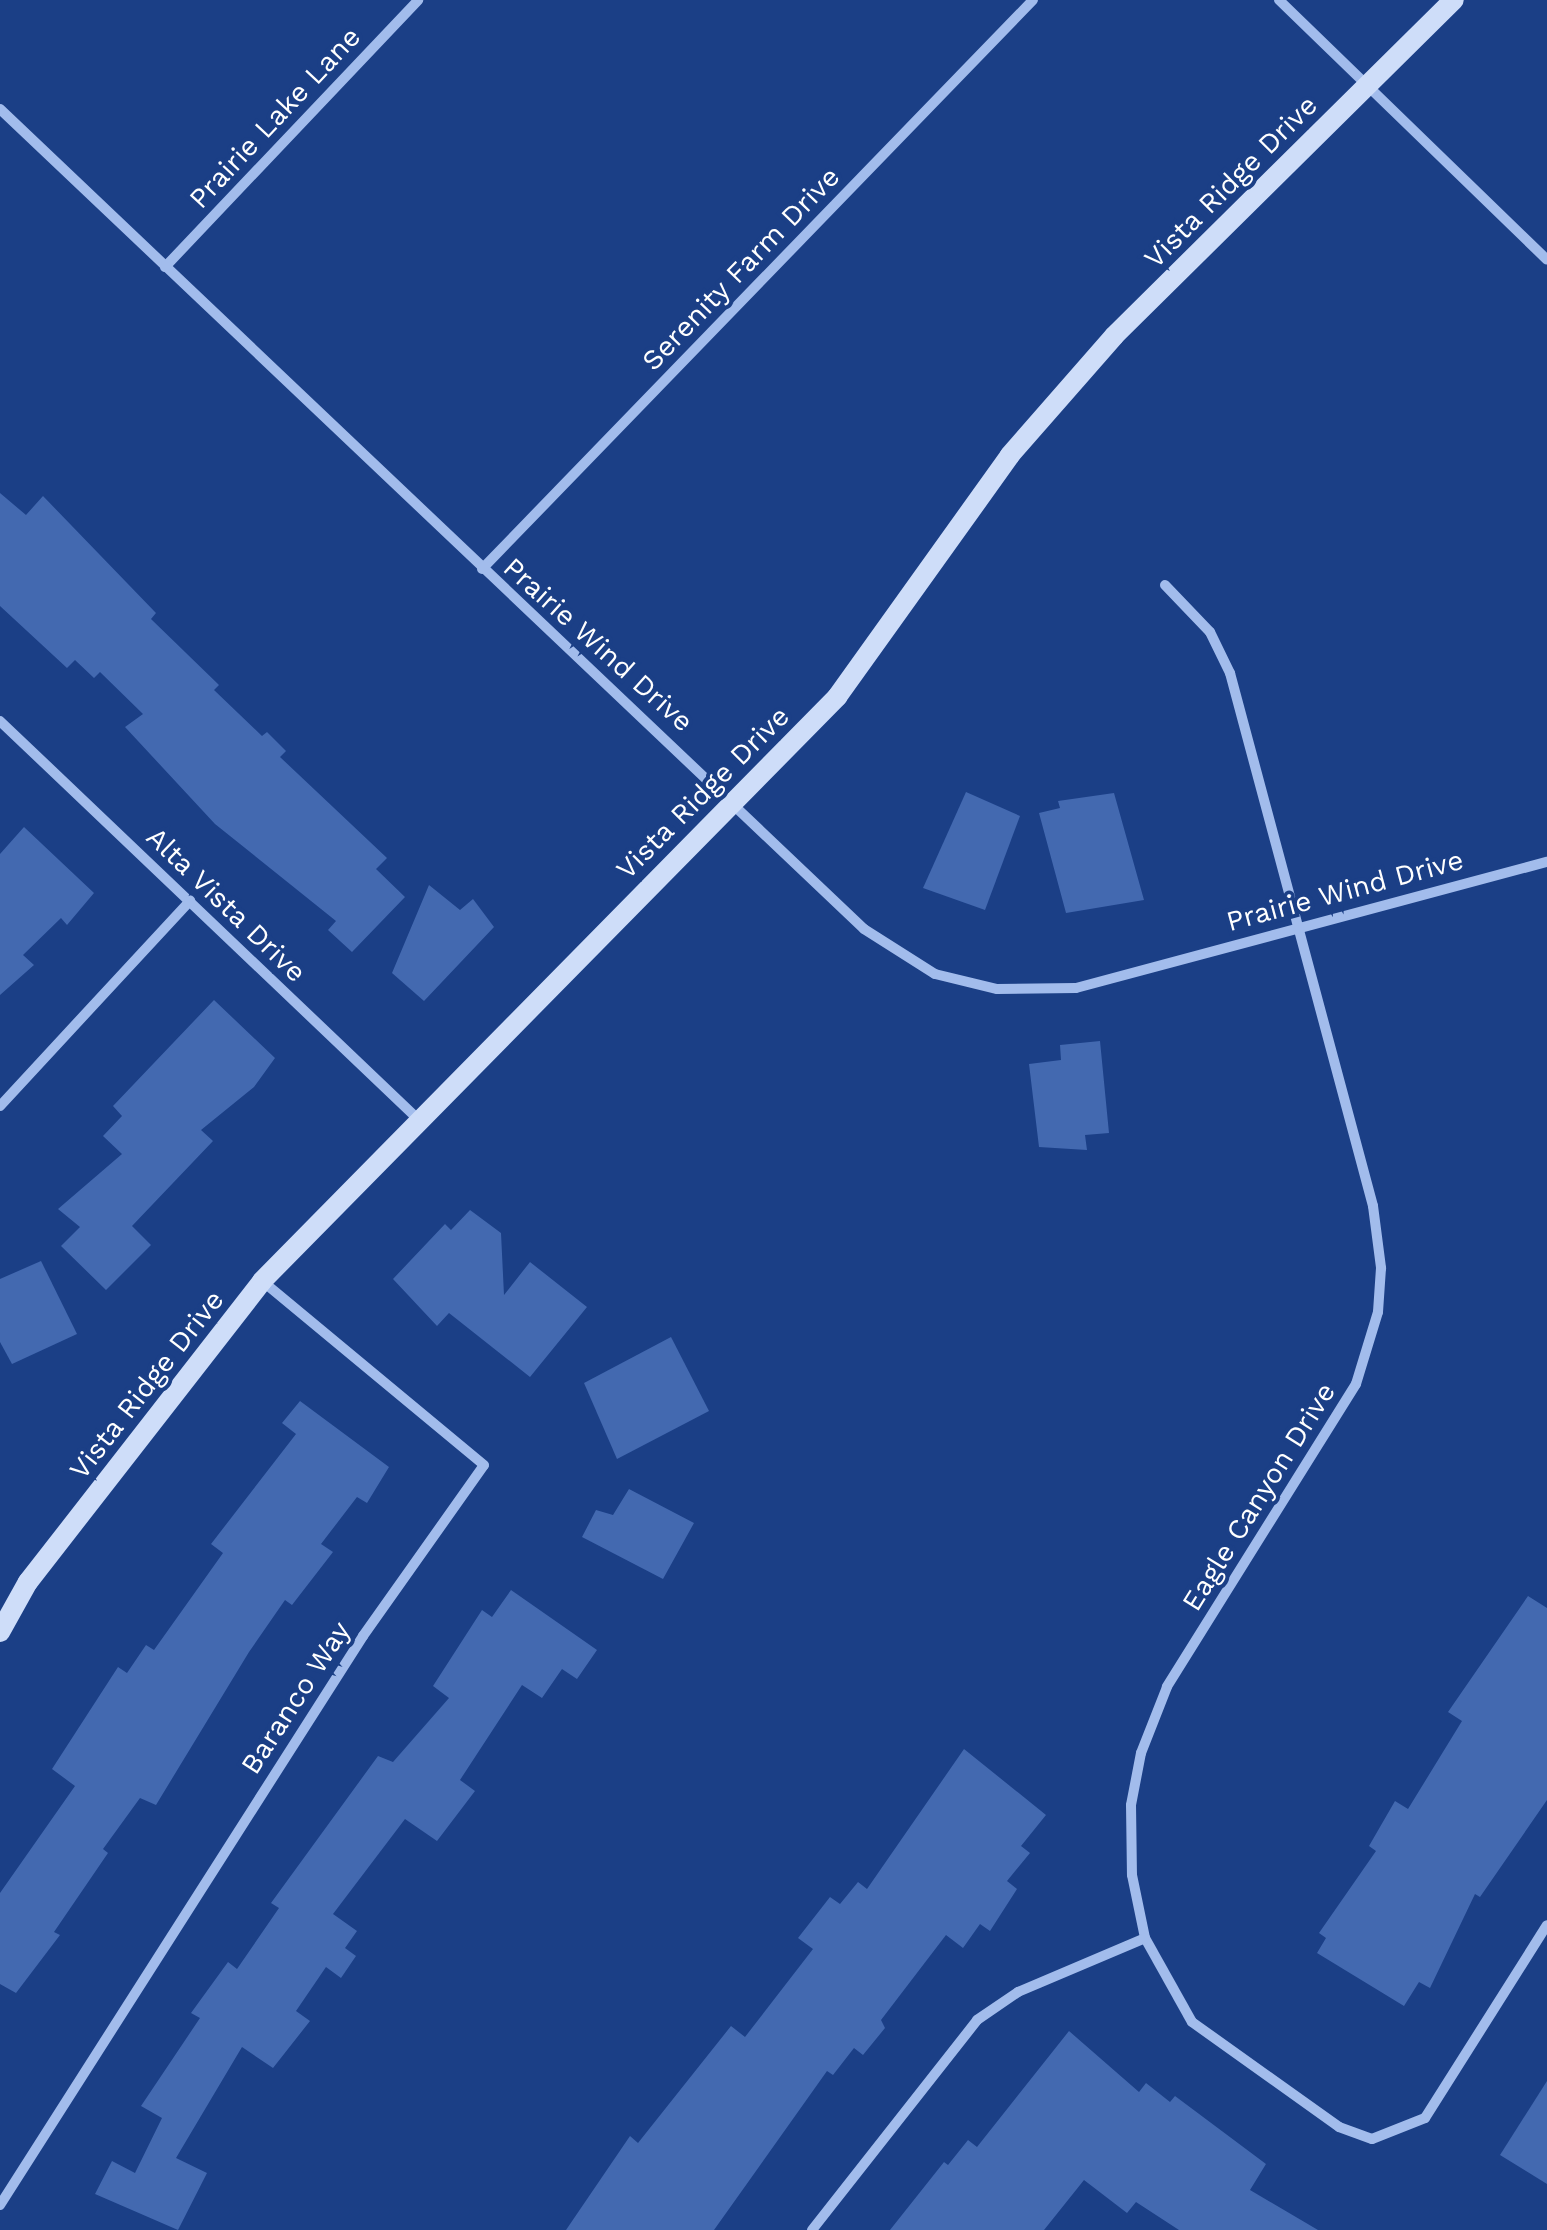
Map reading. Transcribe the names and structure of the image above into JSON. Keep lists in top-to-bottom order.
{
  "streets": {
    "street": [
      "Prairie Lake Lane",
      "Vista Ridge Drive",
      "Serenity Farm Drive",
      "Prairie Wind Drive",
      "Alta Vista Drive",
      "Eagle Canyon Drive",
      "Baranco Way"
    ]
  },
  "crossings": [
    ["Prairie Lake Lane", "Prairie Wind Drive"],
    ["Vista Ridge Drive", "Prairie Wind Drive"],
    ["Vista Ridge Drive", "Alta Vista Drive"],
    ["Vista Ridge Drive", "Baranco Way"],
    ["Serenity Farm Drive", "Prairie Wind Drive"],
    ["Prairie Wind Drive", "Eagle Canyon Drive"]
  ]
}
